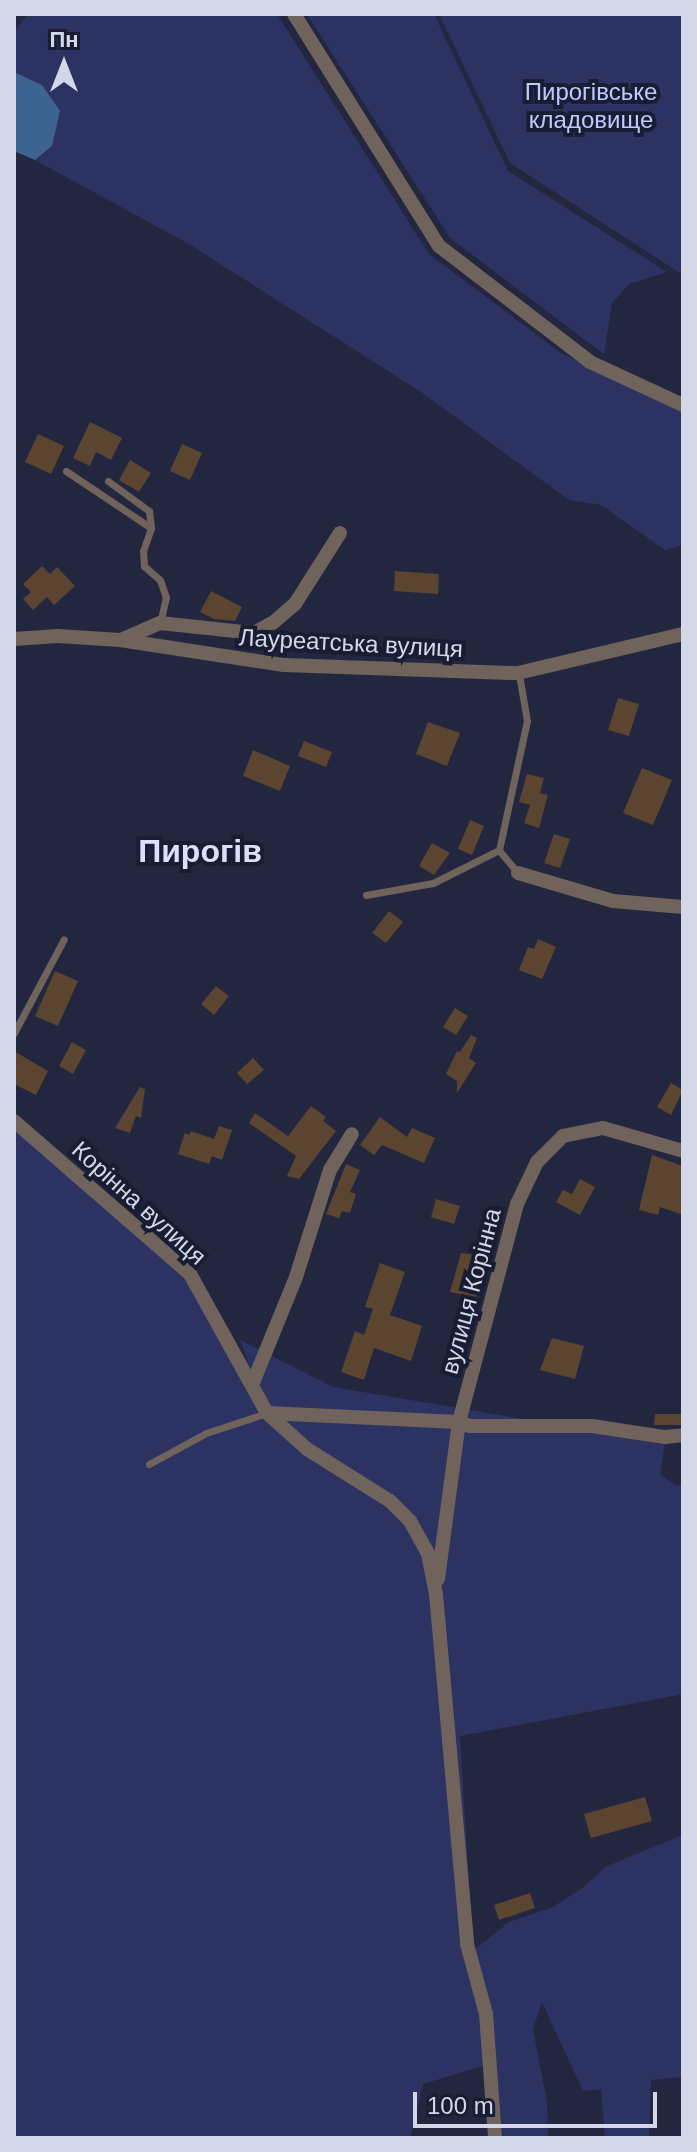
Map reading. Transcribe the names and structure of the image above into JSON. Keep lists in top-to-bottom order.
{
  "streets": {
    "street": ["Лауреатська вулиця", "Корінна вулиця", "вулиця Корінна"]
  },
  "crossings": [
    ["Корінна вулиця", "вулиця Корінна"]
  ],
  "districts": ["Пирогів"],
  "parks": ["Пирогівське кладовище"],
  "scale_bar": "100 m",
  "north": "top"
}
